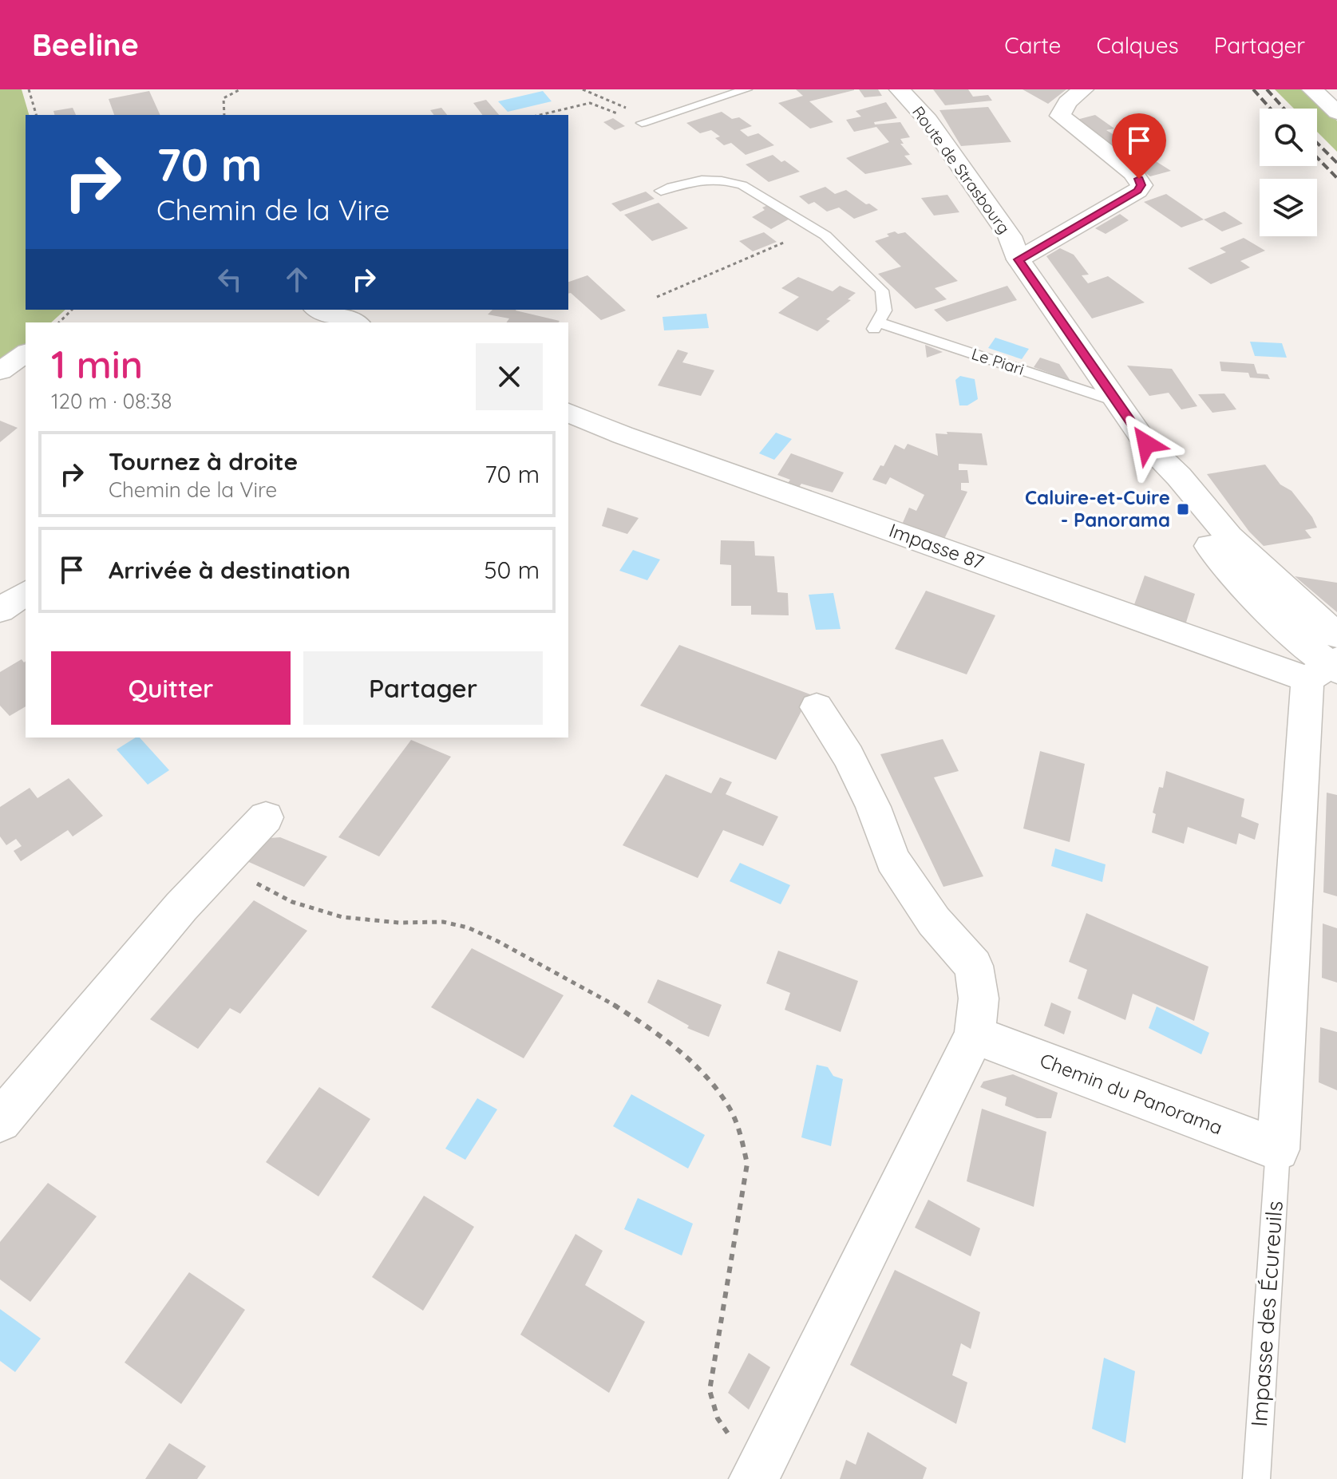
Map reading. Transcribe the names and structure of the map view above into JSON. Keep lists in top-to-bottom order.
{
  "streets": {
    "street": ["Route de Strasbourg", "Impasse 87", "Chemin du Panorama"],
    "lane": ["Le Piari", "Impasse des Écureuils"]
  },
  "crossings": [
    ["Route de Strasbourg", "Le Piari"],
    ["Route de Strasbourg", "Impasse 87"],
    ["Chemin du Panorama", "Impasse des Écureuils"]
  ],
  "places": {
    "transit": ["Caluire-et-Cuire - Panorama"]
  },
  "page": {
    "header": "Beeline",
    "nav": ["Carte", "Calques", "Partager"],
    "turn": ["70 m", "Chemin de la Vire"],
    "heading": ["1 min", "120 m · 08:38"],
    "list": [
      {
        "name": "Tournez à droite",
        "note": "Chemin de la Vire",
        "value": "70 m"
      },
      {
        "name": "Arrivée à destination",
        "value": "50 m"
      }
    ],
    "buttons": ["Quitter", "Partager"]
  }
}
